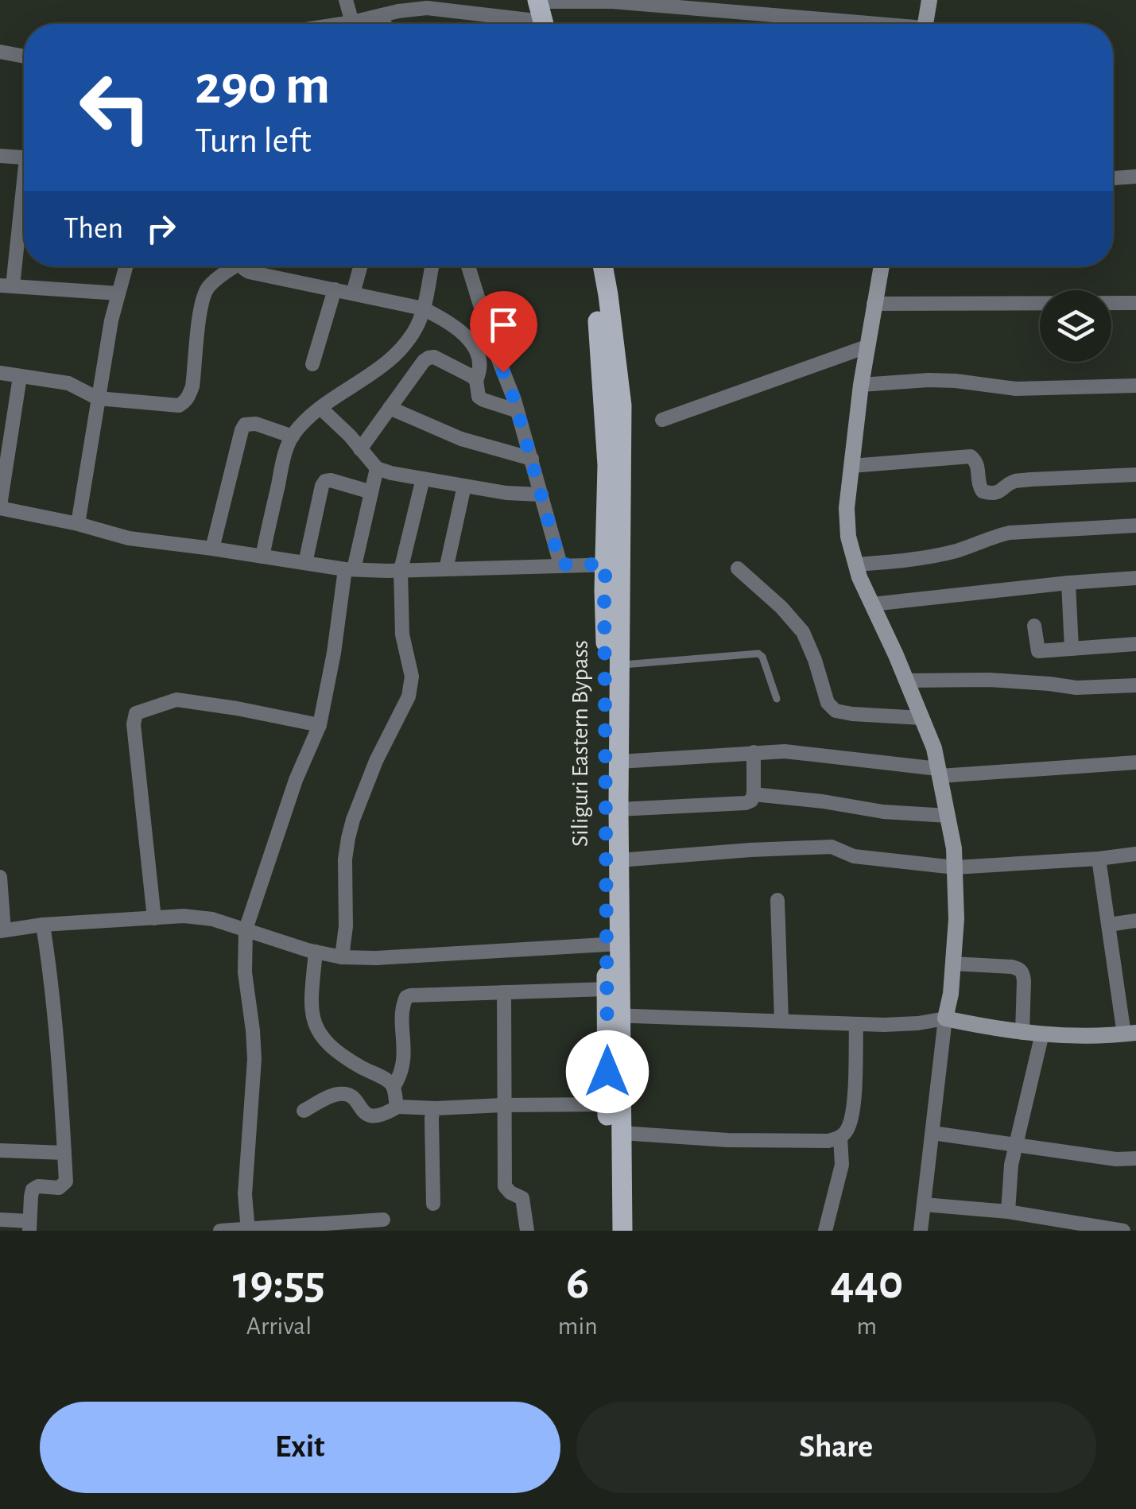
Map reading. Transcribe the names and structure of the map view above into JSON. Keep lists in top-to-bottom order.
{
  "streets": {
    "main road": ["Siliguri Eastern Bypass"]
  },
  "page": {
    "turn": ["290 m", "Turn left"],
    "then": "Then",
    "eta": [
      "19:55",
      "Arrival",
      "6",
      "min",
      "440",
      "m"
    ],
    "buttons": ["Exit", "Share"]
  }
}
